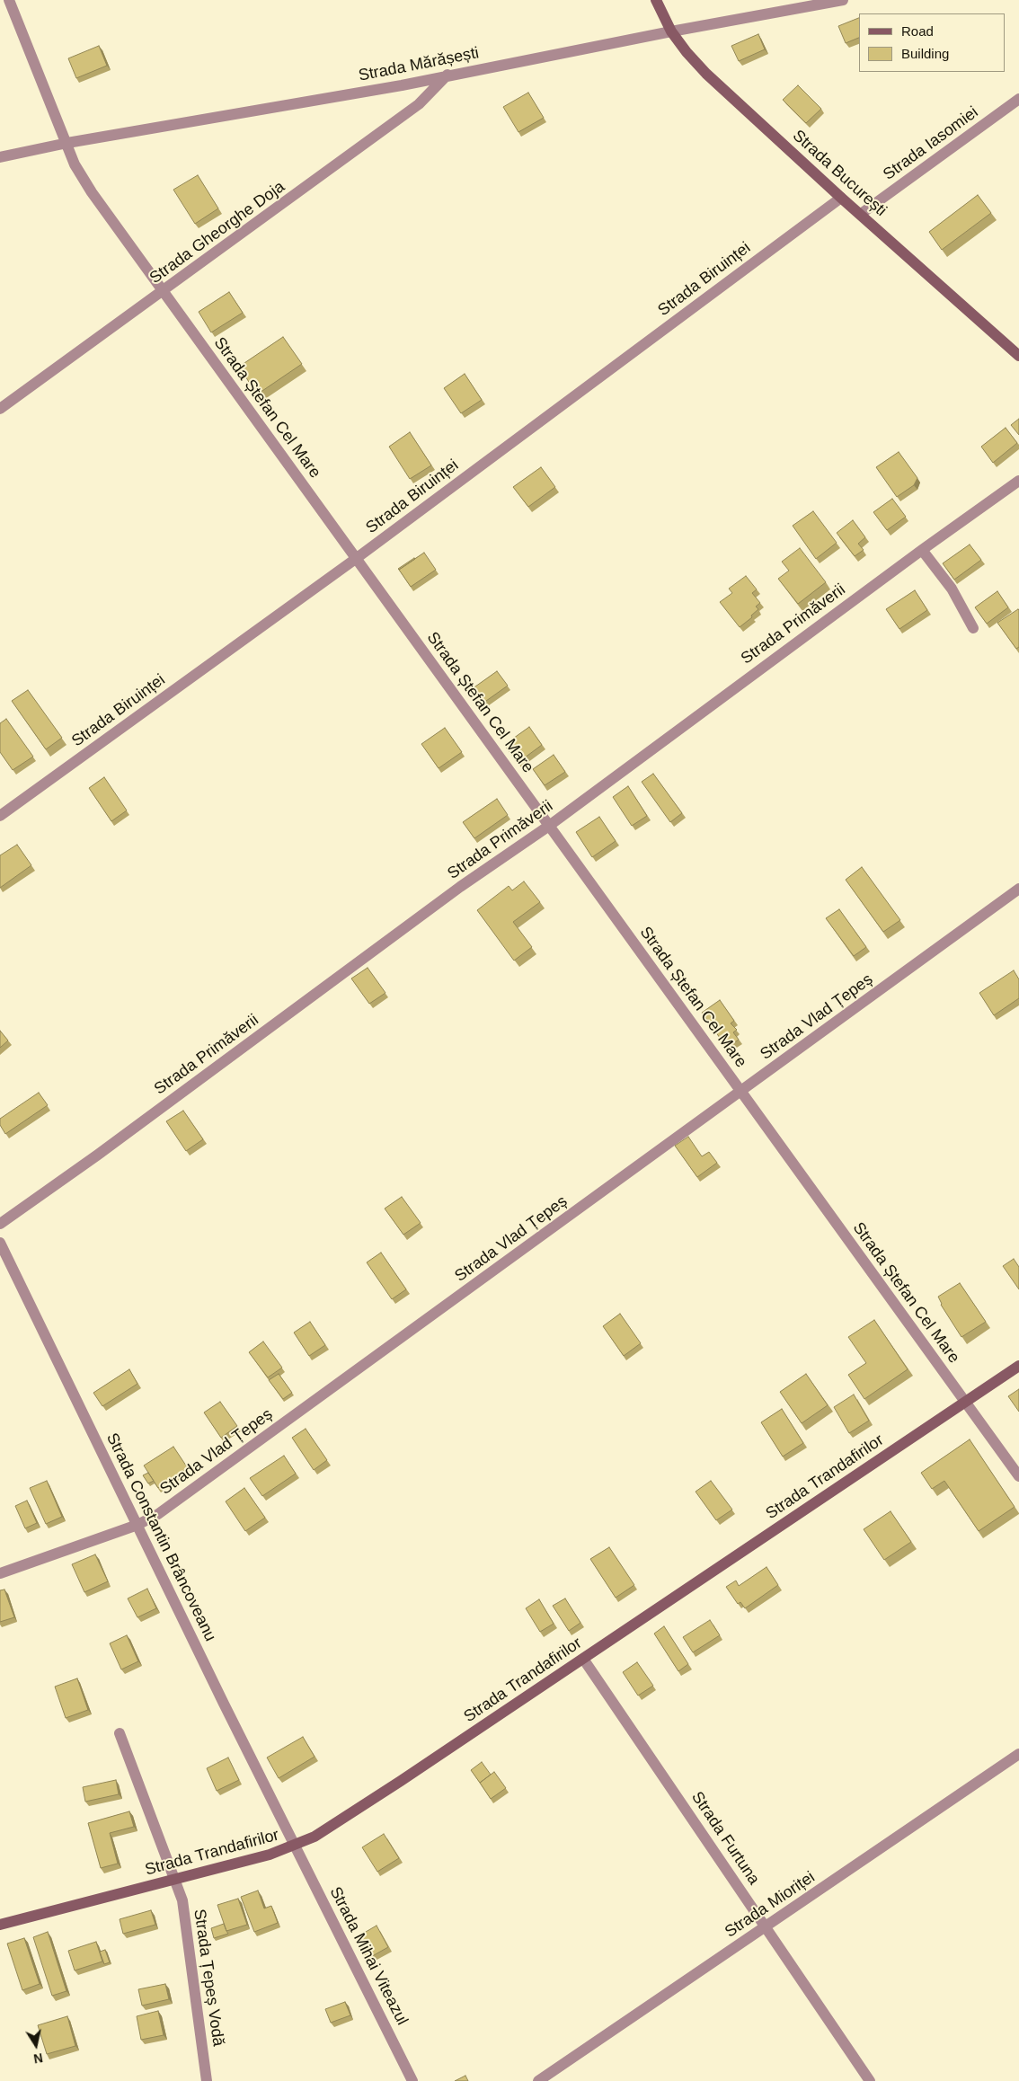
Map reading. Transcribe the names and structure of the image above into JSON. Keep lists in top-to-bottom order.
{
  "streets": {
    "main road": ["Strada București", "Strada Trandafirilor"],
    "street": [
      "Strada Mărășești",
      "Strada Iasomiei",
      "Strada Gheorghe Doja",
      "Strada Biruinței",
      "Strada Ștefan Cel Mare",
      "Strada Primăverii",
      "Strada Vlad Țepeș",
      "Strada Constantin Brâncoveanu",
      "Strada Furtuna",
      "Strada Mioriței",
      "Strada Mihai Viteazul",
      "Strada Țepeș Vodă"
    ]
  },
  "crossings": [
    ["Strada Mărășești", "Strada București"],
    ["Strada Mărășești", "Strada Gheorghe Doja"],
    ["Strada Mărășești", "Strada Ștefan Cel Mare"],
    ["Strada Iasomiei", "Strada București"],
    ["Strada București", "Strada Biruinței"],
    ["Strada Gheorghe Doja", "Strada Ștefan Cel Mare"],
    ["Strada Biruinței", "Strada Ștefan Cel Mare"],
    ["Strada Ștefan Cel Mare", "Strada Primăverii"],
    ["Strada Ștefan Cel Mare", "Strada Vlad Țepeș"],
    ["Strada Ștefan Cel Mare", "Strada Trandafirilor"],
    ["Strada Vlad Țepeș", "Strada Constantin Brâncoveanu"],
    ["Strada Trandafirilor", "Strada Constantin Brâncoveanu"],
    ["Strada Trandafirilor", "Strada Furtuna"],
    ["Strada Trandafirilor", "Strada Mihai Viteazul"],
    ["Strada Trandafirilor", "Strada Țepeș Vodă"],
    ["Strada Constantin Brâncoveanu", "Strada Mihai Viteazul"],
    ["Strada Furtuna", "Strada Mioriței"]
  ],
  "legend": ["Road", "Building"],
  "north": "bottom"
}
